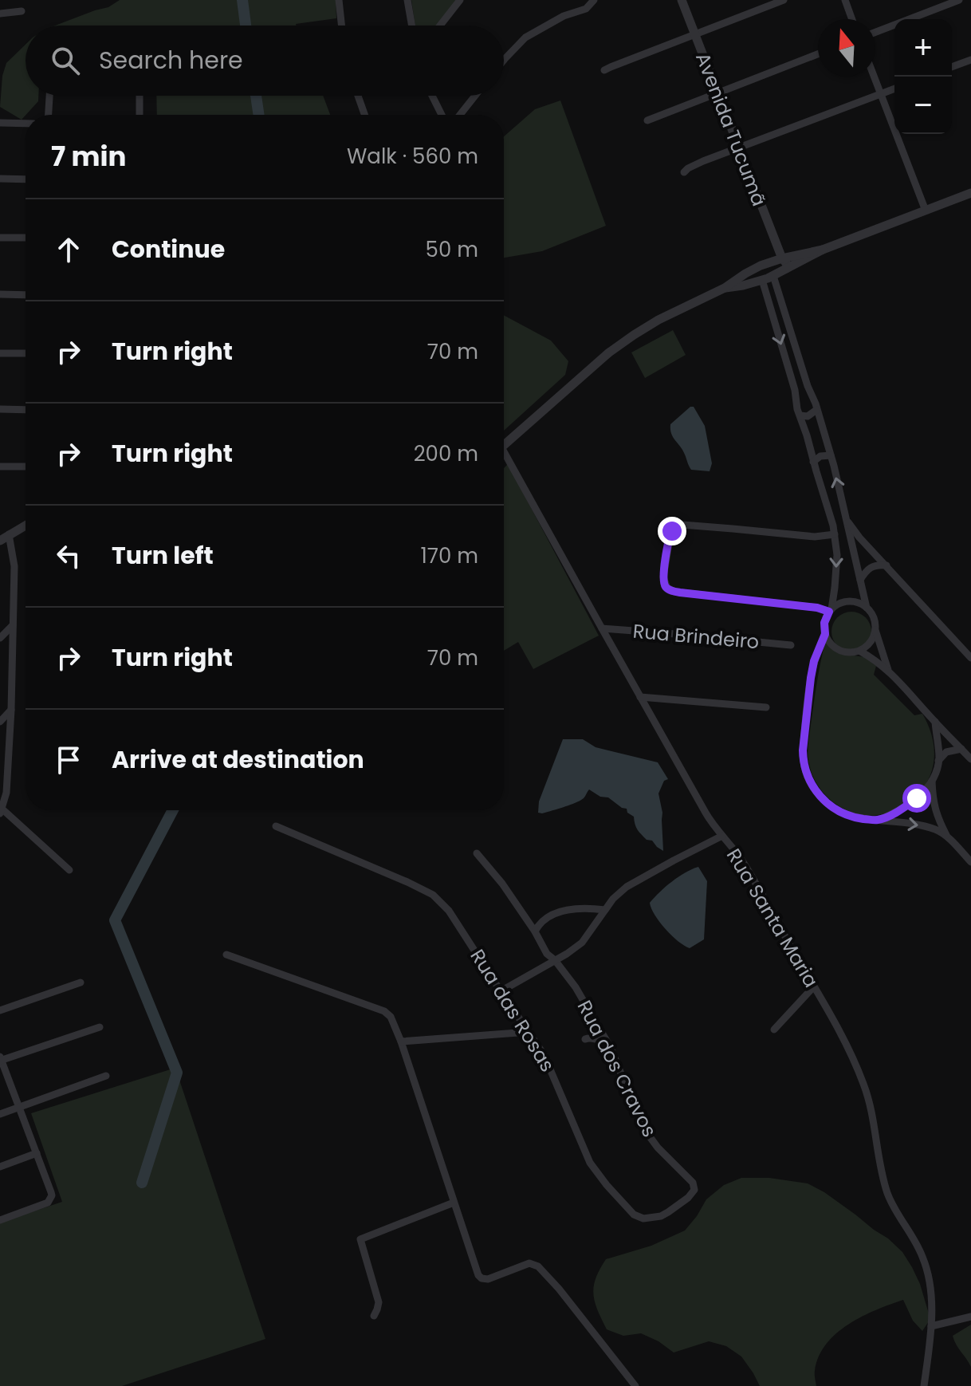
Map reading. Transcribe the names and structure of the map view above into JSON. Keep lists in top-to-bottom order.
{
  "streets": {
    "street": [
      "Avenida Tucumã",
      "Rua Brindeiro",
      "Rua Santa Maria",
      "Rua das Rosas",
      "Rua dos Cravos"
    ]
  },
  "crossings": [
    ["Rua Brindeiro", "Rua Santa Maria"],
    ["Rua das Rosas", "Rua dos Cravos"]
  ],
  "north": "top",
  "page": {
    "map_buttons": ["+", "−"],
    "search": "Search here",
    "heading": ["7 min", "Walk · 560 m"],
    "list": [
      ["Continue", "50 m"],
      ["Turn right", "70 m"],
      ["Turn right", "200 m"],
      ["Turn left", "170 m"],
      ["Turn right", "70 m"],
      "Arrive at destination"
    ]
  }
}
